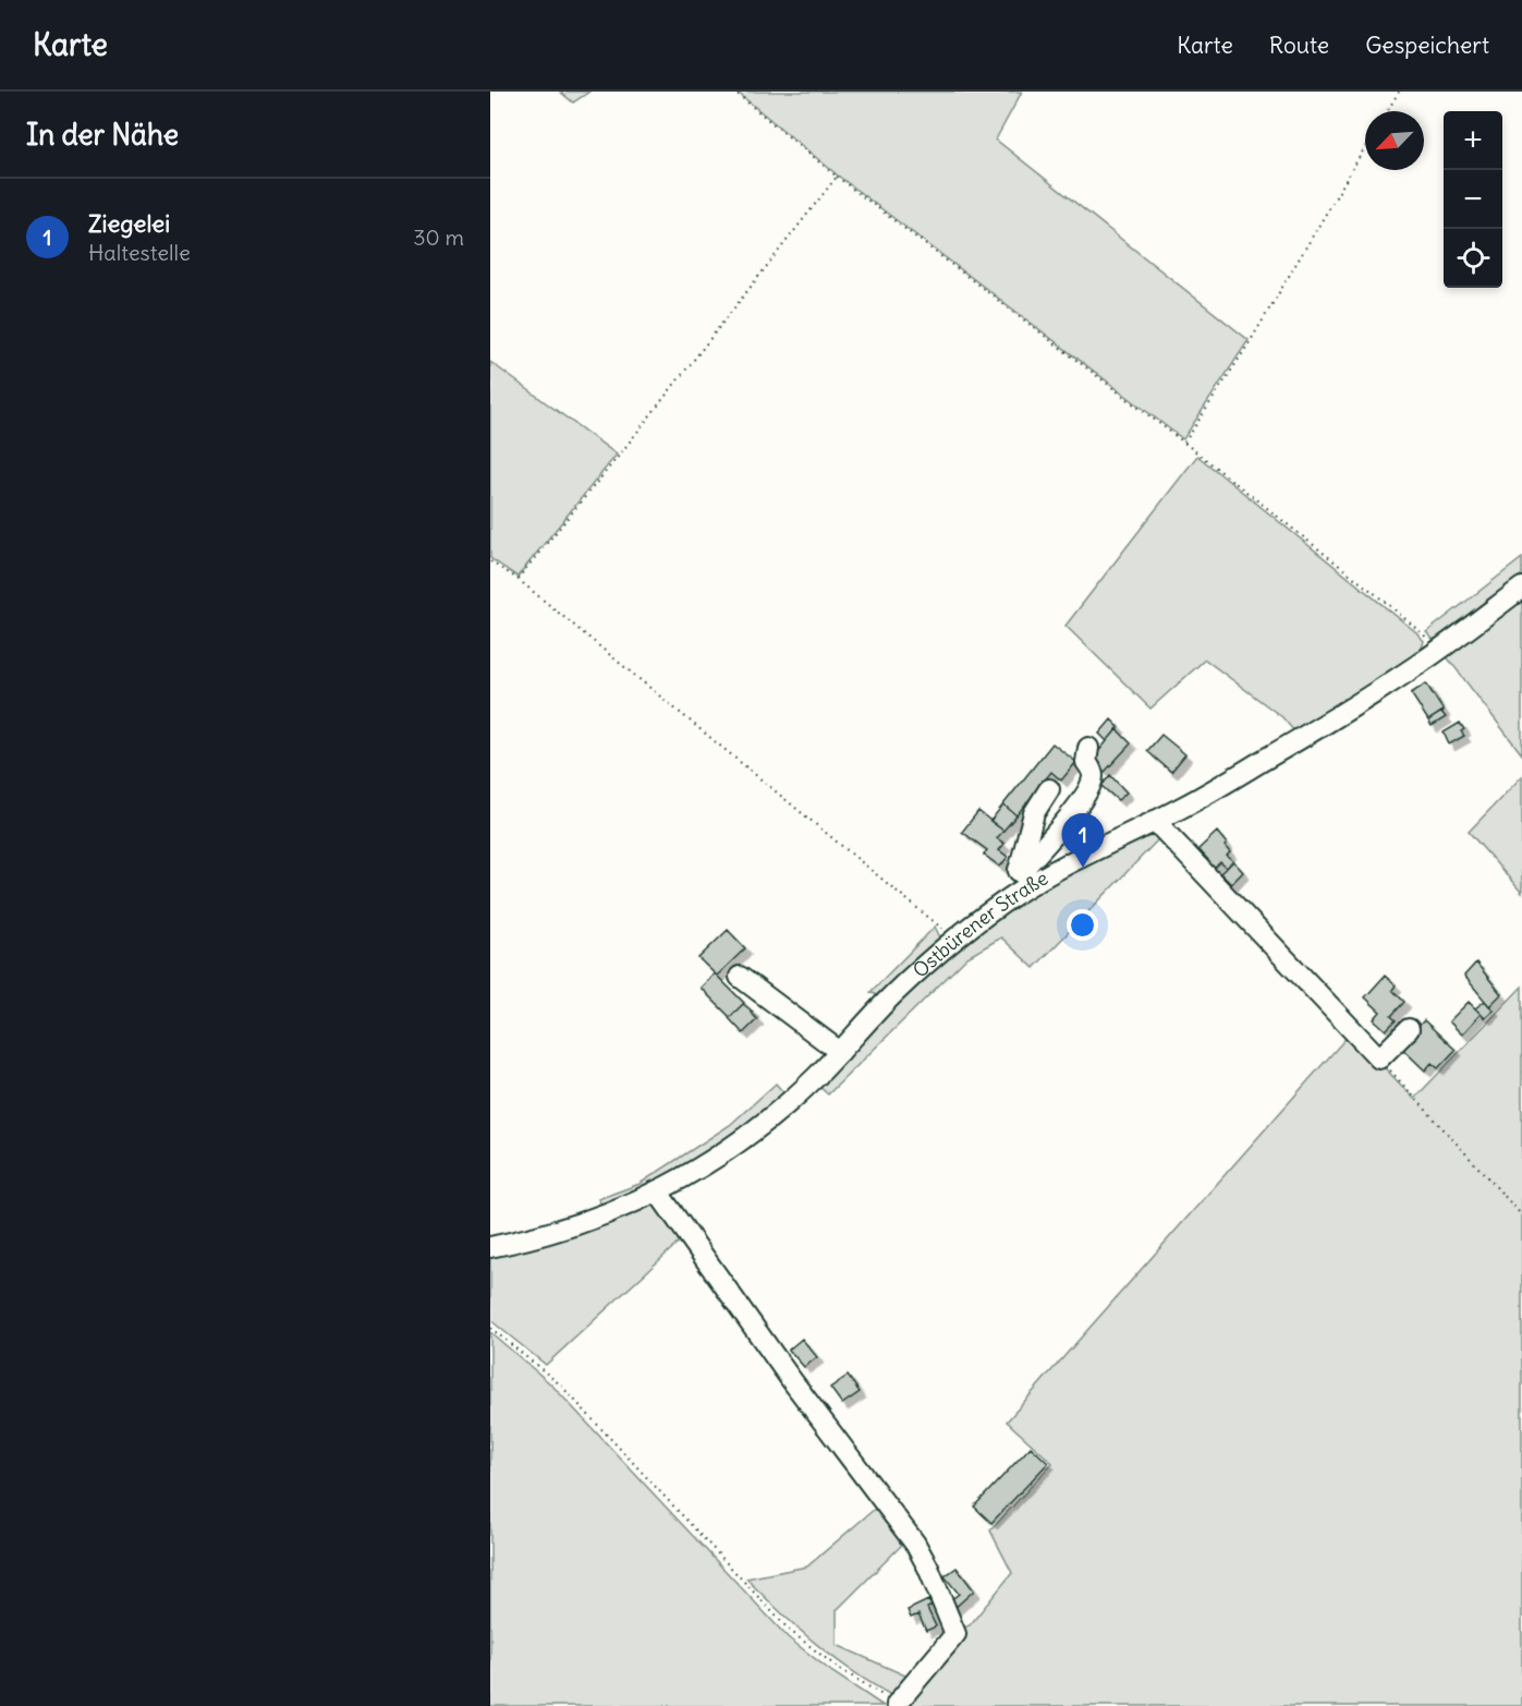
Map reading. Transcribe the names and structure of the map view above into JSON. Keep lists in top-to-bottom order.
{
  "streets": {
    "street": ["Ostbürener Straße"]
  },
  "north": "bottom left",
  "page": {
    "header": "Karte",
    "nav": ["Karte", "Route", "Gespeichert"],
    "heading": "In der Nähe",
    "map_buttons": ["+", "−"],
    "list": [
      {
        "mark": "1",
        "name": "Ziegelei",
        "note": "Haltestelle",
        "value": "30 m"
      }
    ],
    "pins": "1"
  }
}
